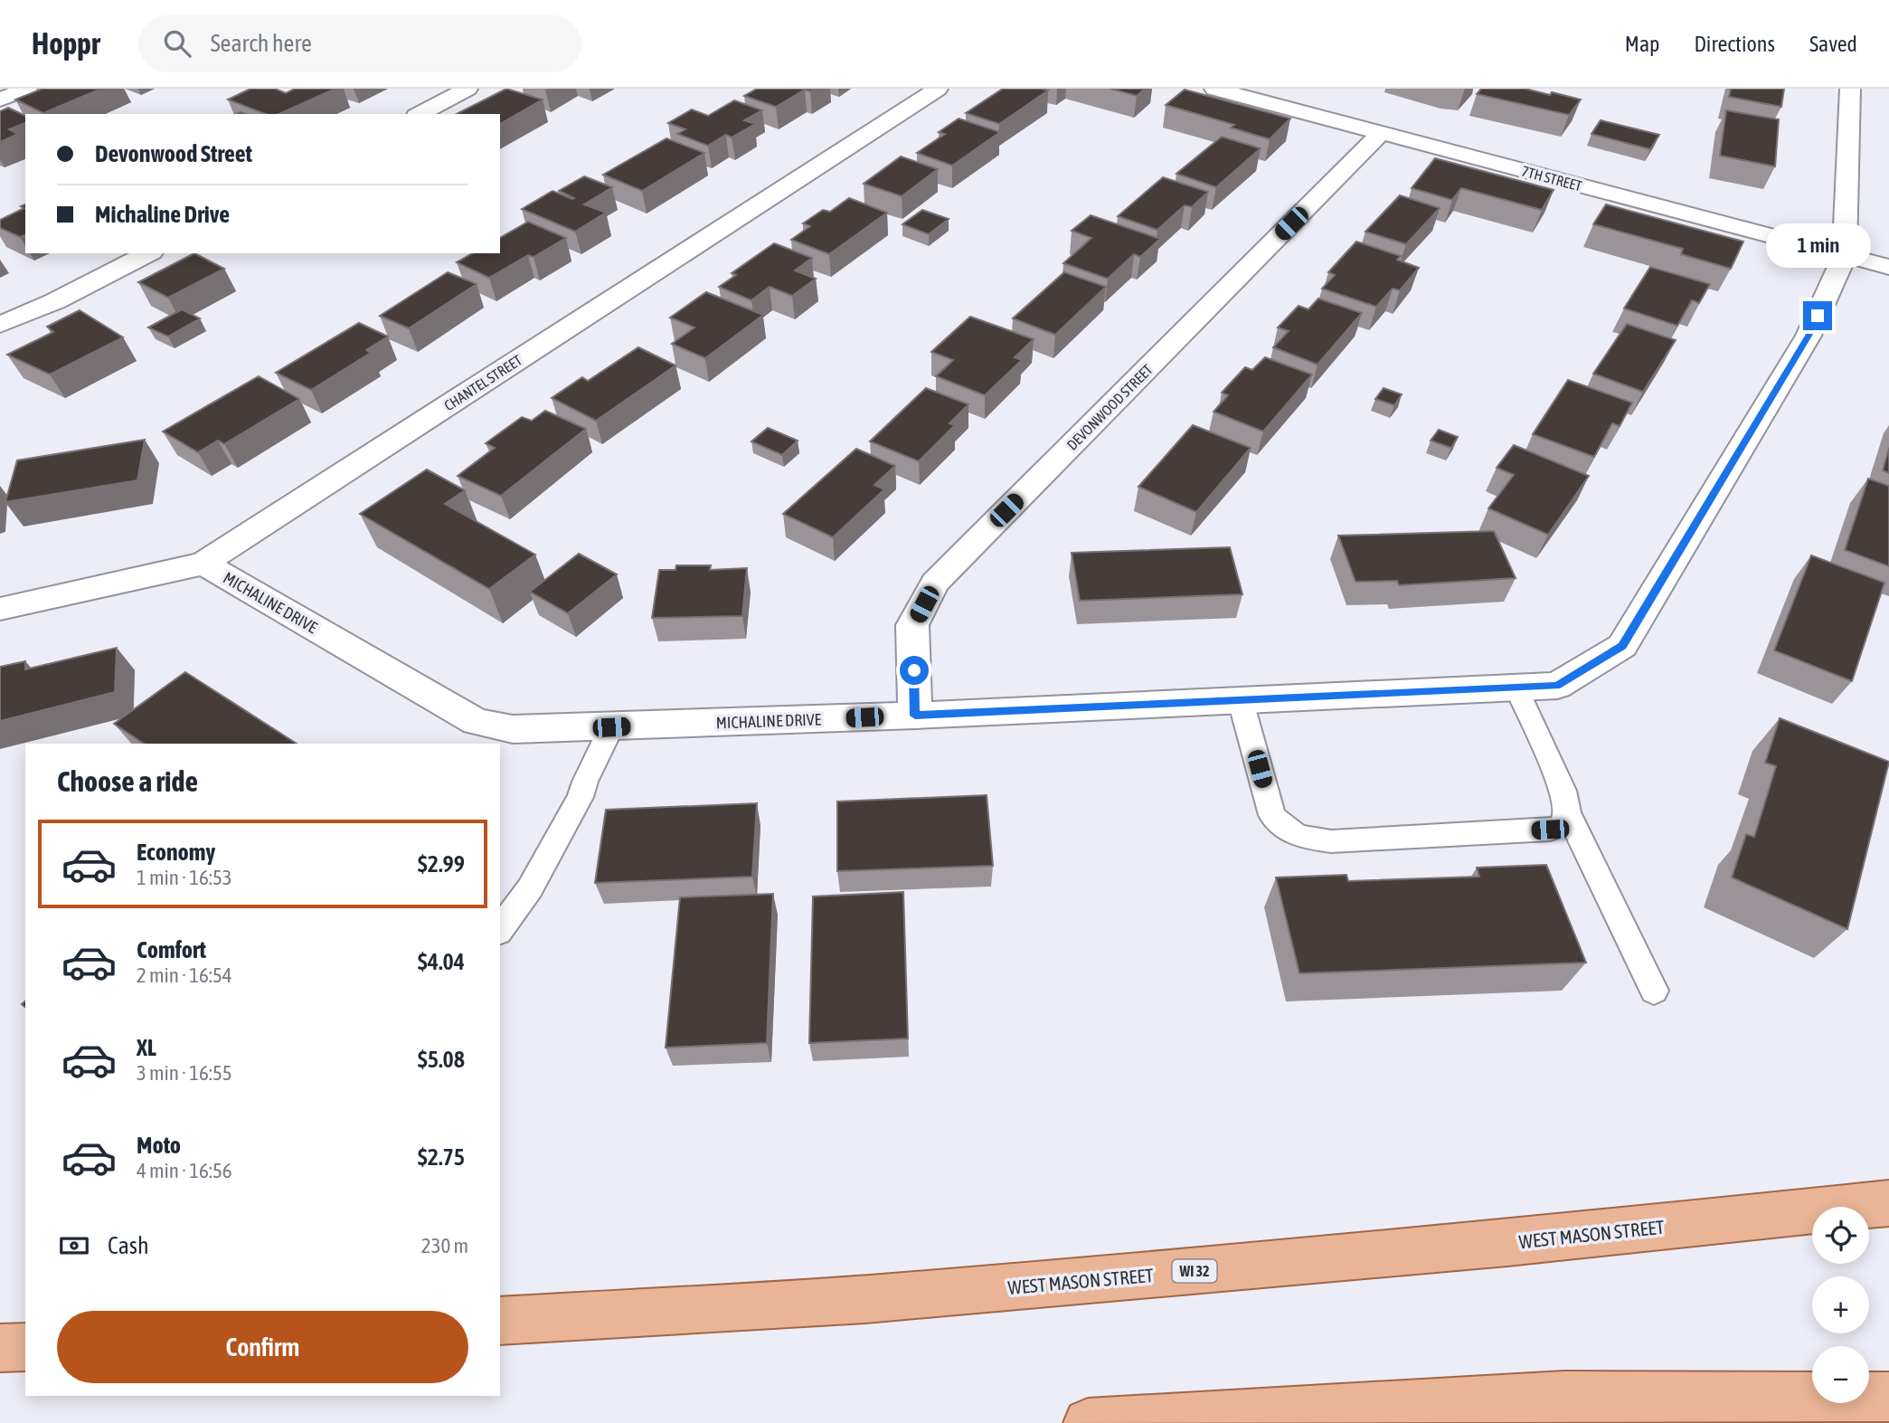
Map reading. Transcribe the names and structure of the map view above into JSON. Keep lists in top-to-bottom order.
{
  "streets": {
    "main road": ["WEST MASON STREET", "WI 32"],
    "street": [
      "7TH STREET",
      "CHANTEL STREET",
      "DEVONWOOD STREET",
      "MICHALINE DRIVE"
    ]
  },
  "crossings": [
    ["7TH STREET", "DEVONWOOD STREET"],
    ["7TH STREET", "MICHALINE DRIVE"],
    ["CHANTEL STREET", "MICHALINE DRIVE"],
    ["DEVONWOOD STREET", "MICHALINE DRIVE"]
  ],
  "page": {
    "header": "Hoppr",
    "search": "Search here",
    "nav": ["Map", "Directions", "Saved"],
    "banner": ["Devonwood Street", "Michaline Drive"],
    "bubble": "1 min",
    "heading": "Choose a ride",
    "list": [
      {
        "name": "Economy",
        "note": "1 min · 16:53",
        "value": "$2.99"
      },
      {
        "name": "Comfort",
        "note": "2 min · 16:54",
        "value": "$4.04"
      },
      {
        "name": "XL",
        "note": "3 min · 16:55",
        "value": "$5.08"
      },
      {
        "name": "Moto",
        "note": "4 min · 16:56",
        "value": "$2.75"
      }
    ],
    "map_buttons": ["+", "−"],
    "pay": ["Cash", "230 m"],
    "buttons": "Confirm"
  }
}
